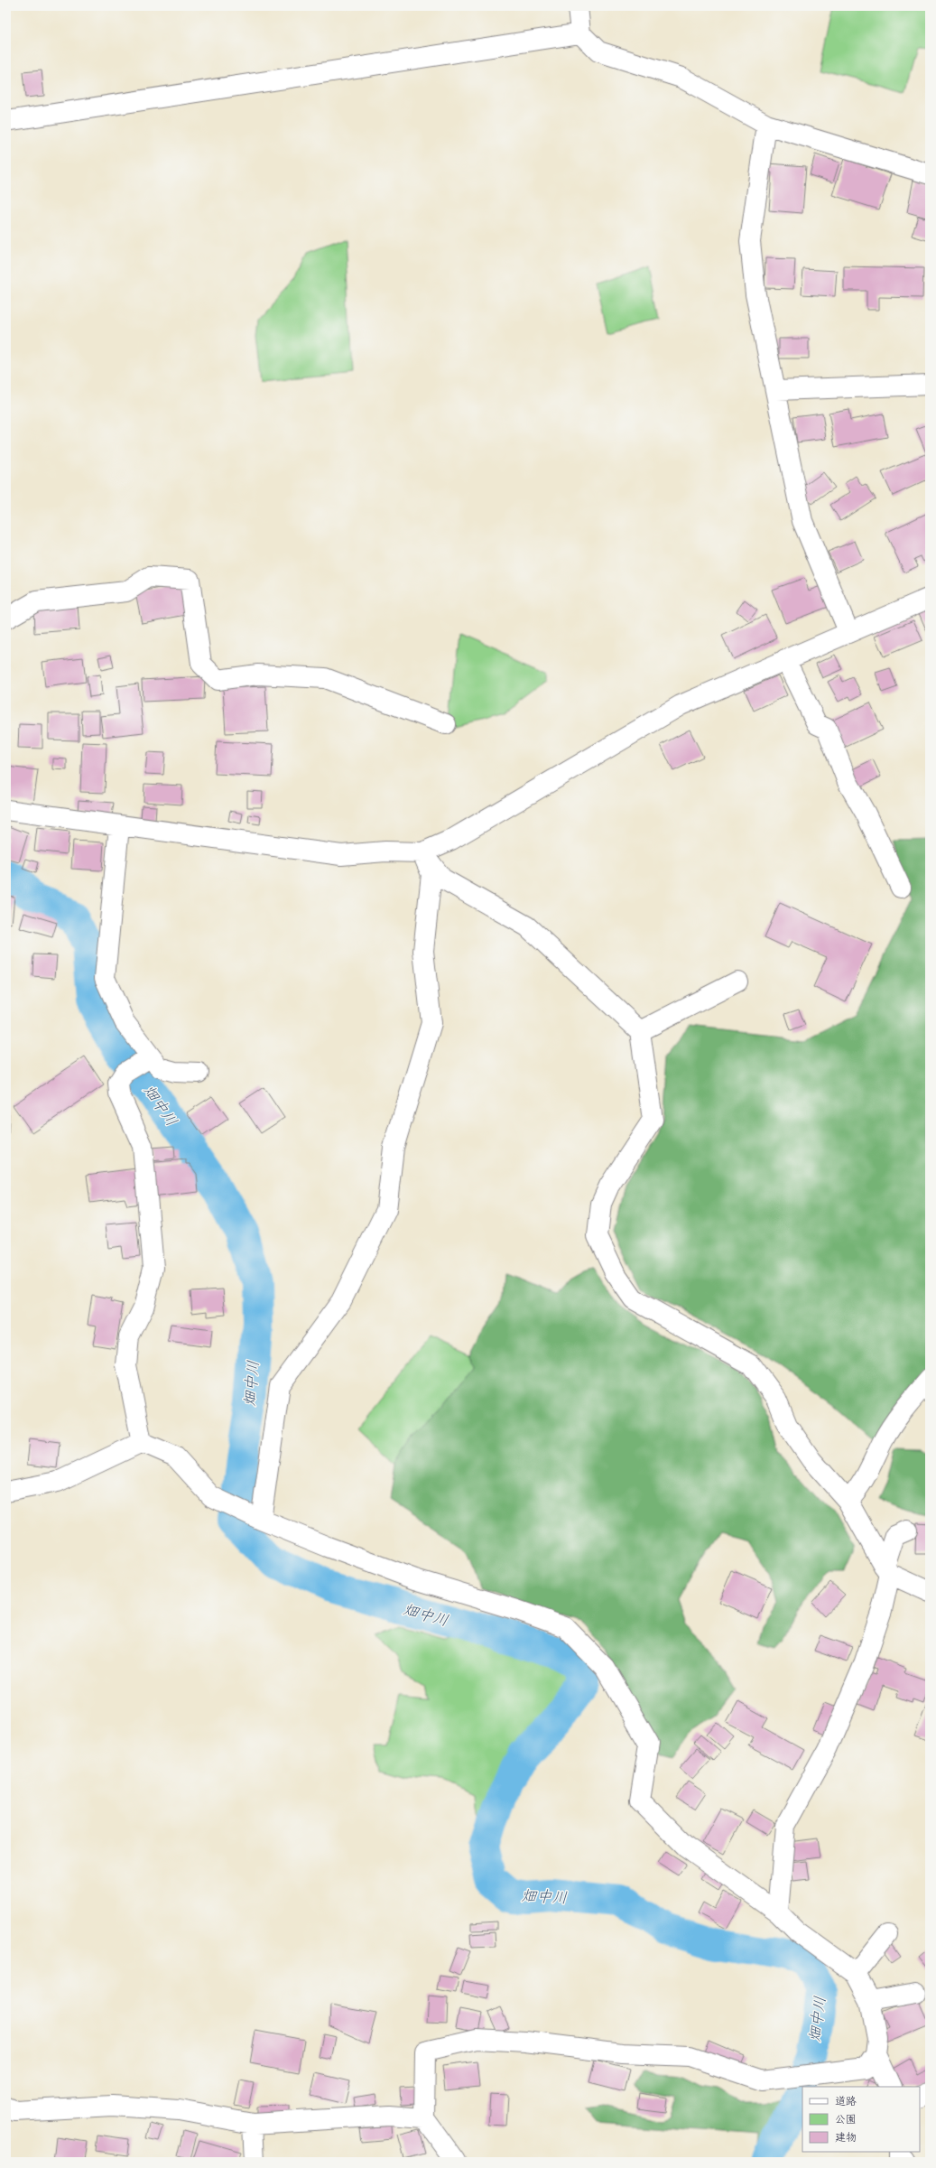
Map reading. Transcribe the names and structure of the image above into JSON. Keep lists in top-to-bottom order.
{
  "water": ["畑中川"],
  "legend": ["道路", "公園", "建物"]
}
